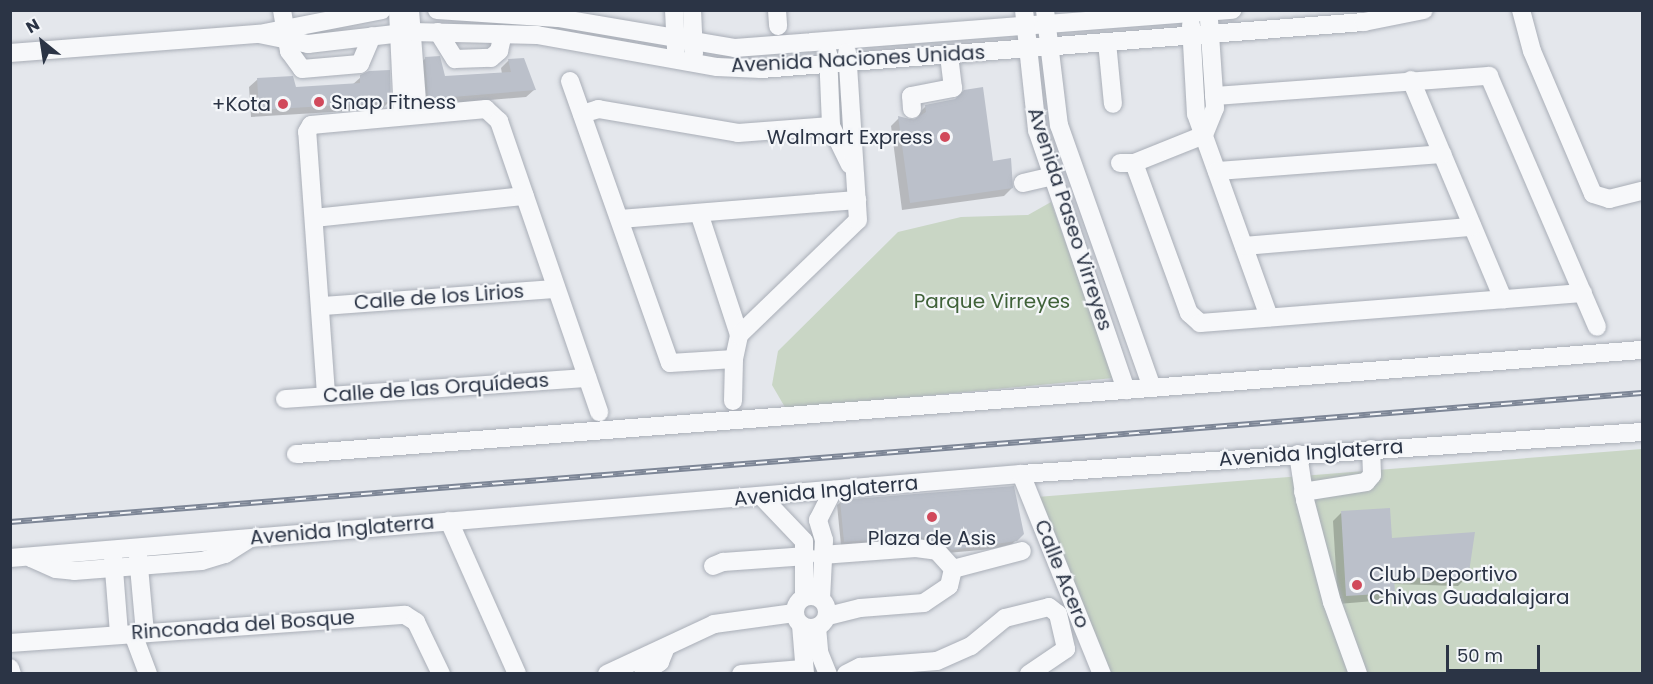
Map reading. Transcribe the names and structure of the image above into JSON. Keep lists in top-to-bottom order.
{
  "streets": {
    "street": [
      "Avenida Naciones Unidas",
      "Avenida Paseo Virreyes",
      "Calle de los Lirios",
      "Calle de las Orquídeas",
      "Avenida Inglaterra",
      "Calle Acero",
      "Rinconada del Bosque"
    ]
  },
  "crossings": [
    ["Avenida Naciones Unidas", "Avenida Paseo Virreyes"],
    ["Avenida Inglaterra", "Calle Acero"]
  ],
  "parks": ["Parque Virreyes"],
  "places": [
    "Snap Fitness",
    "+Kota",
    "Walmart Express",
    "Plaza de Asis",
    "Club Deportivo Chivas Guadalajara"
  ],
  "scale_bar": "50 m",
  "north": "top left"
}
